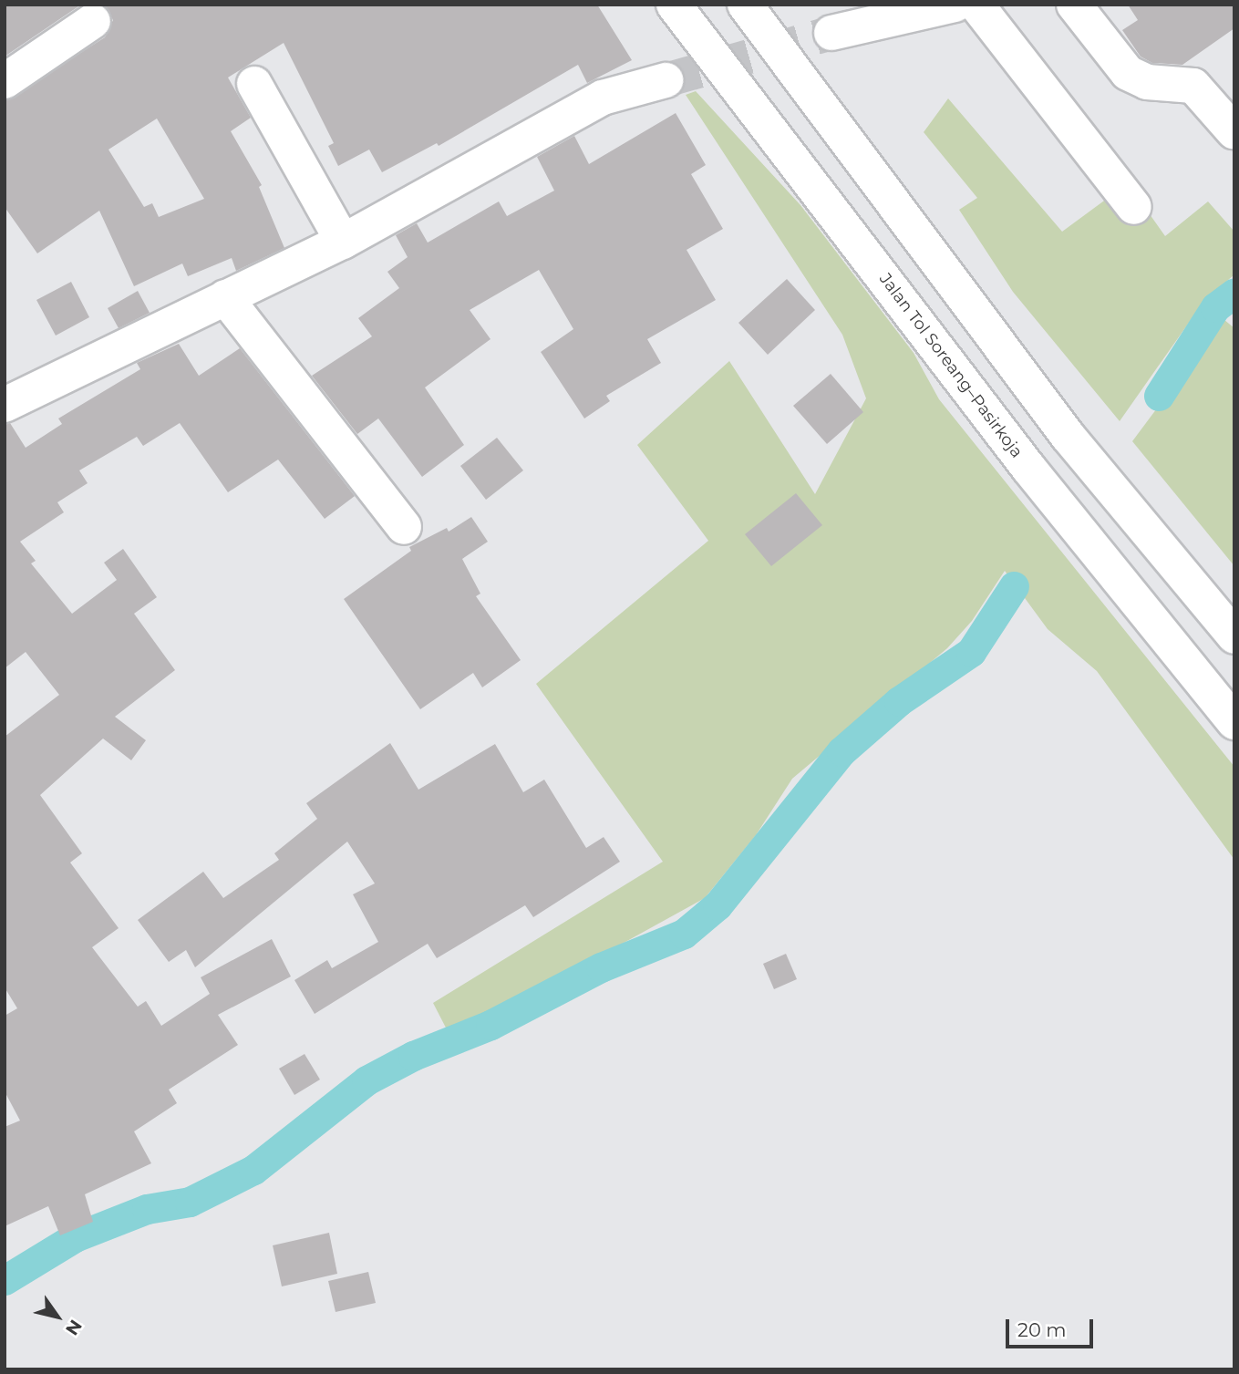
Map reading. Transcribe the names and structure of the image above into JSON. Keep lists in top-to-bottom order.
{
  "streets": {
    "main road": ["Jalan Tol Soreang–Pasirkoja"]
  },
  "scale_bar": "20 m",
  "north": "bottom right"
}
